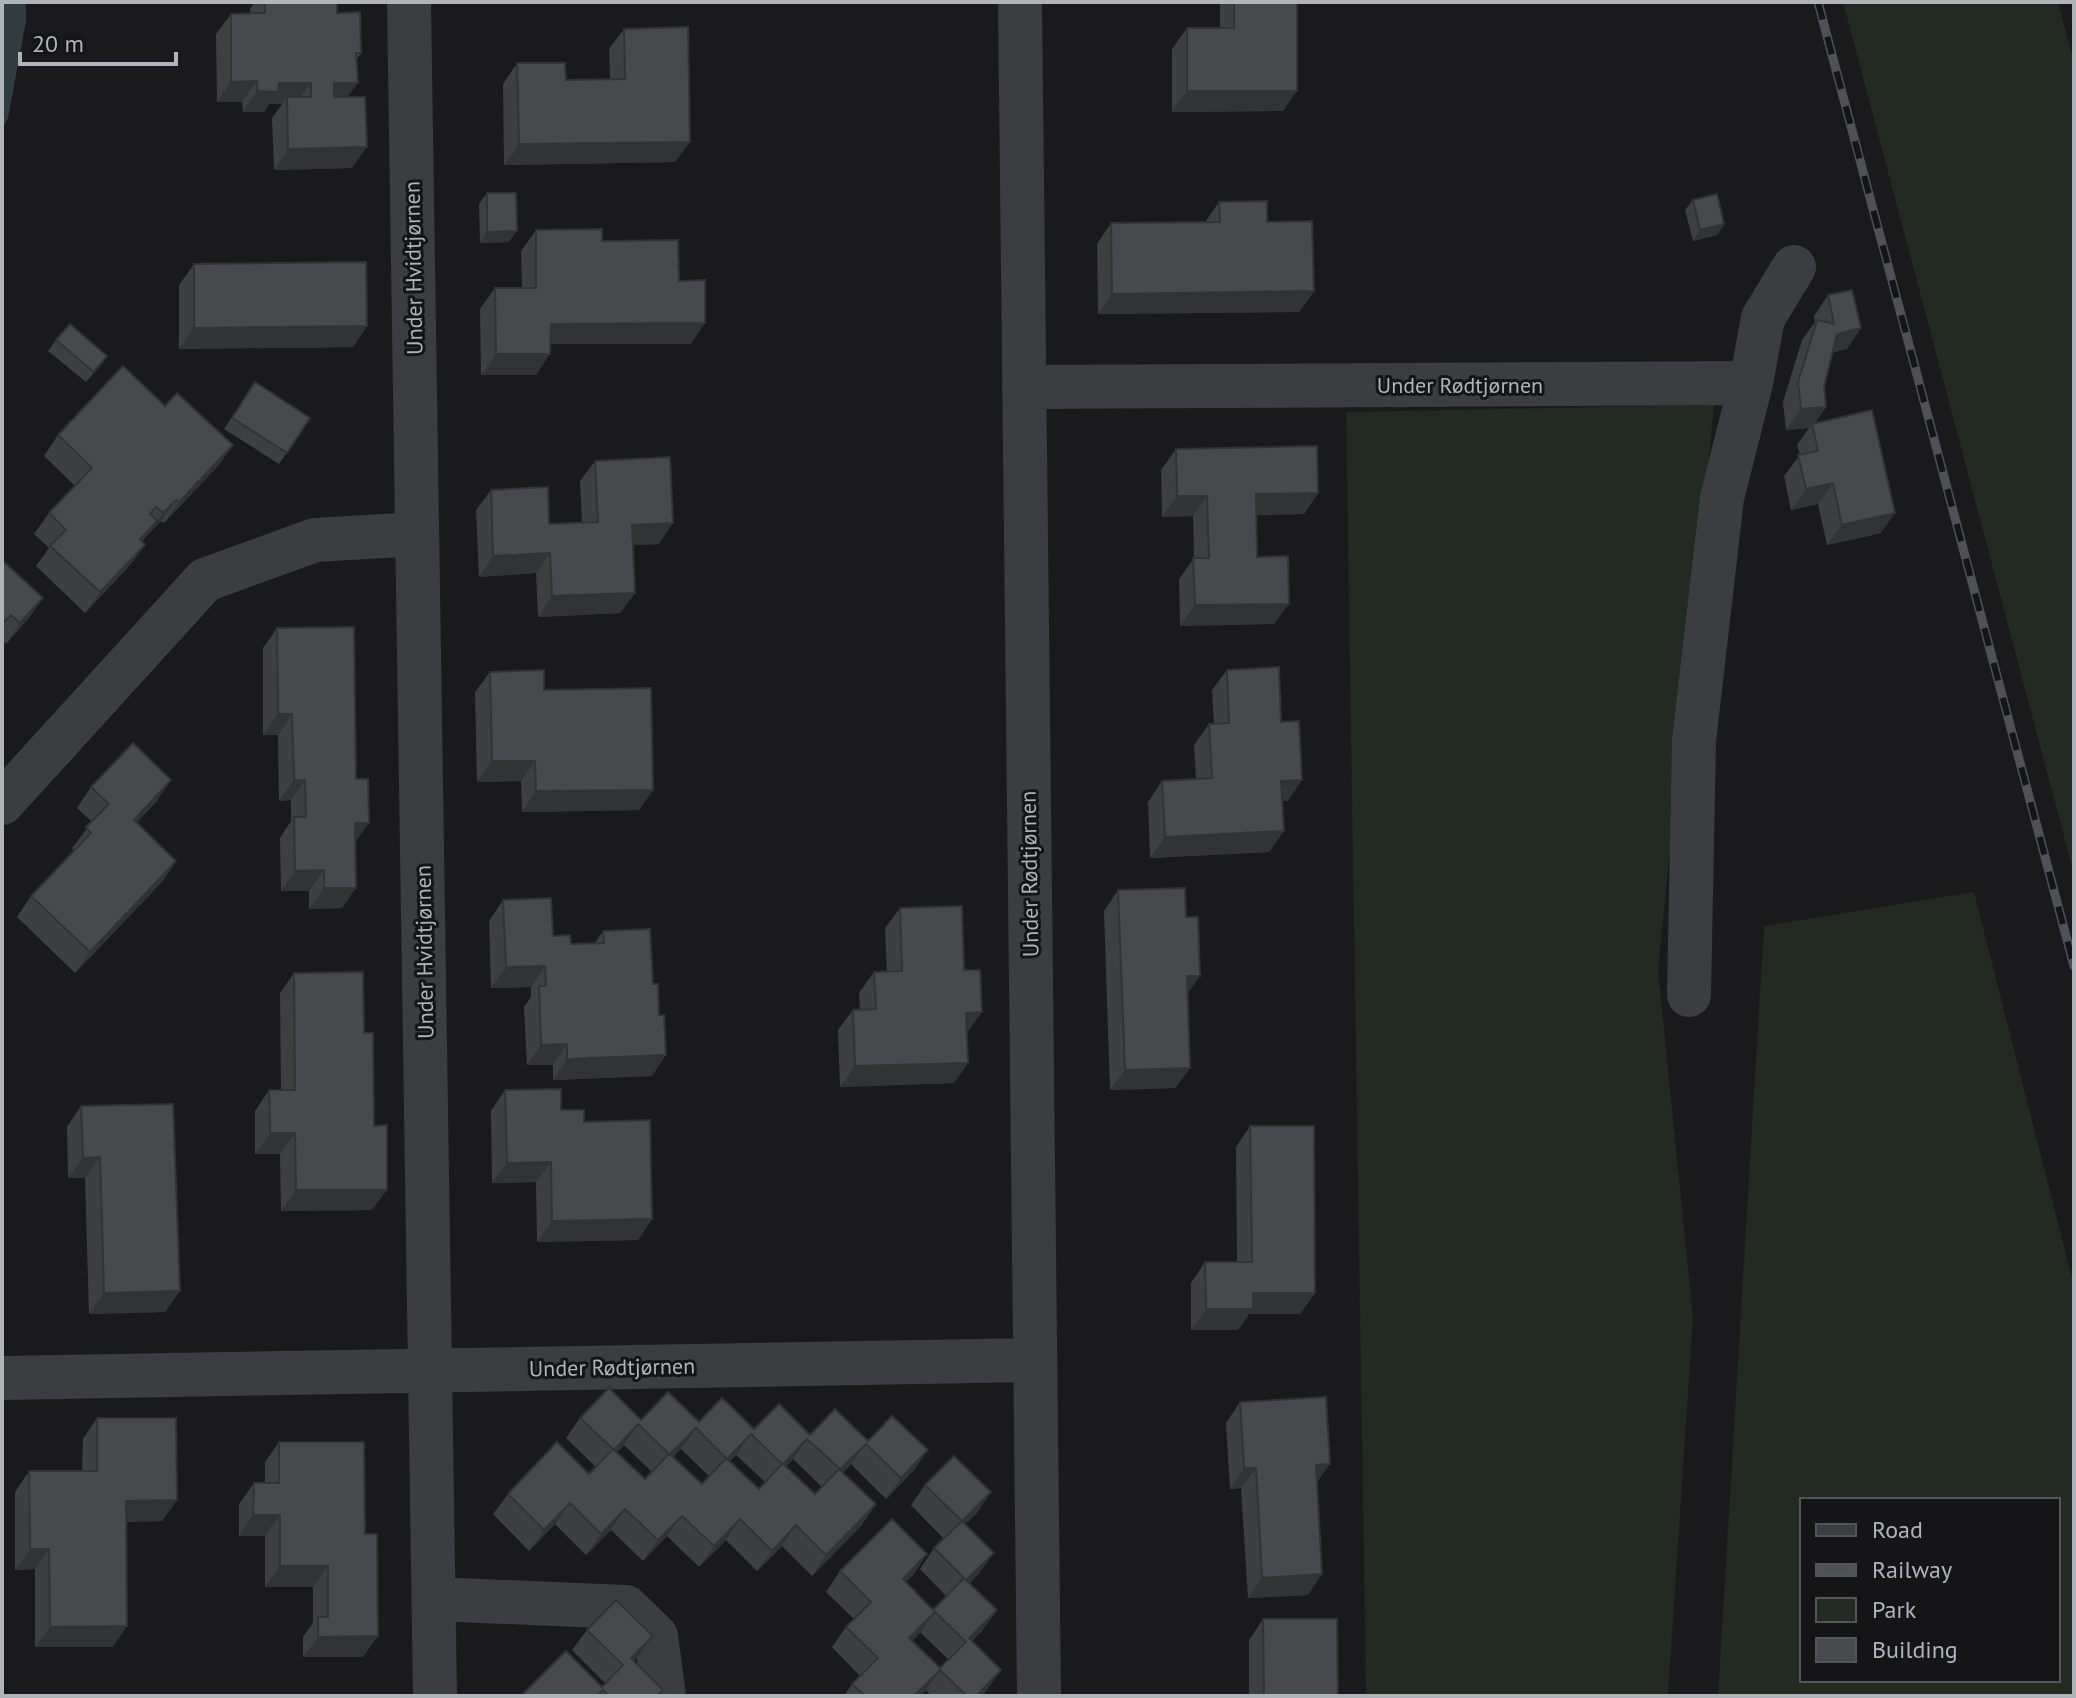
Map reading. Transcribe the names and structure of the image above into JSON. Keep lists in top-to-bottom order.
{
  "streets": {
    "street": ["Under Hvidtjørnen", "Under Rødtjørnen"]
  },
  "crossings": [
    ["Under Hvidtjørnen", "Under Rødtjørnen"]
  ],
  "legend": [
    "Road",
    "Railway",
    "Park",
    "Building"
  ],
  "scale_bar": "20 m"
}
